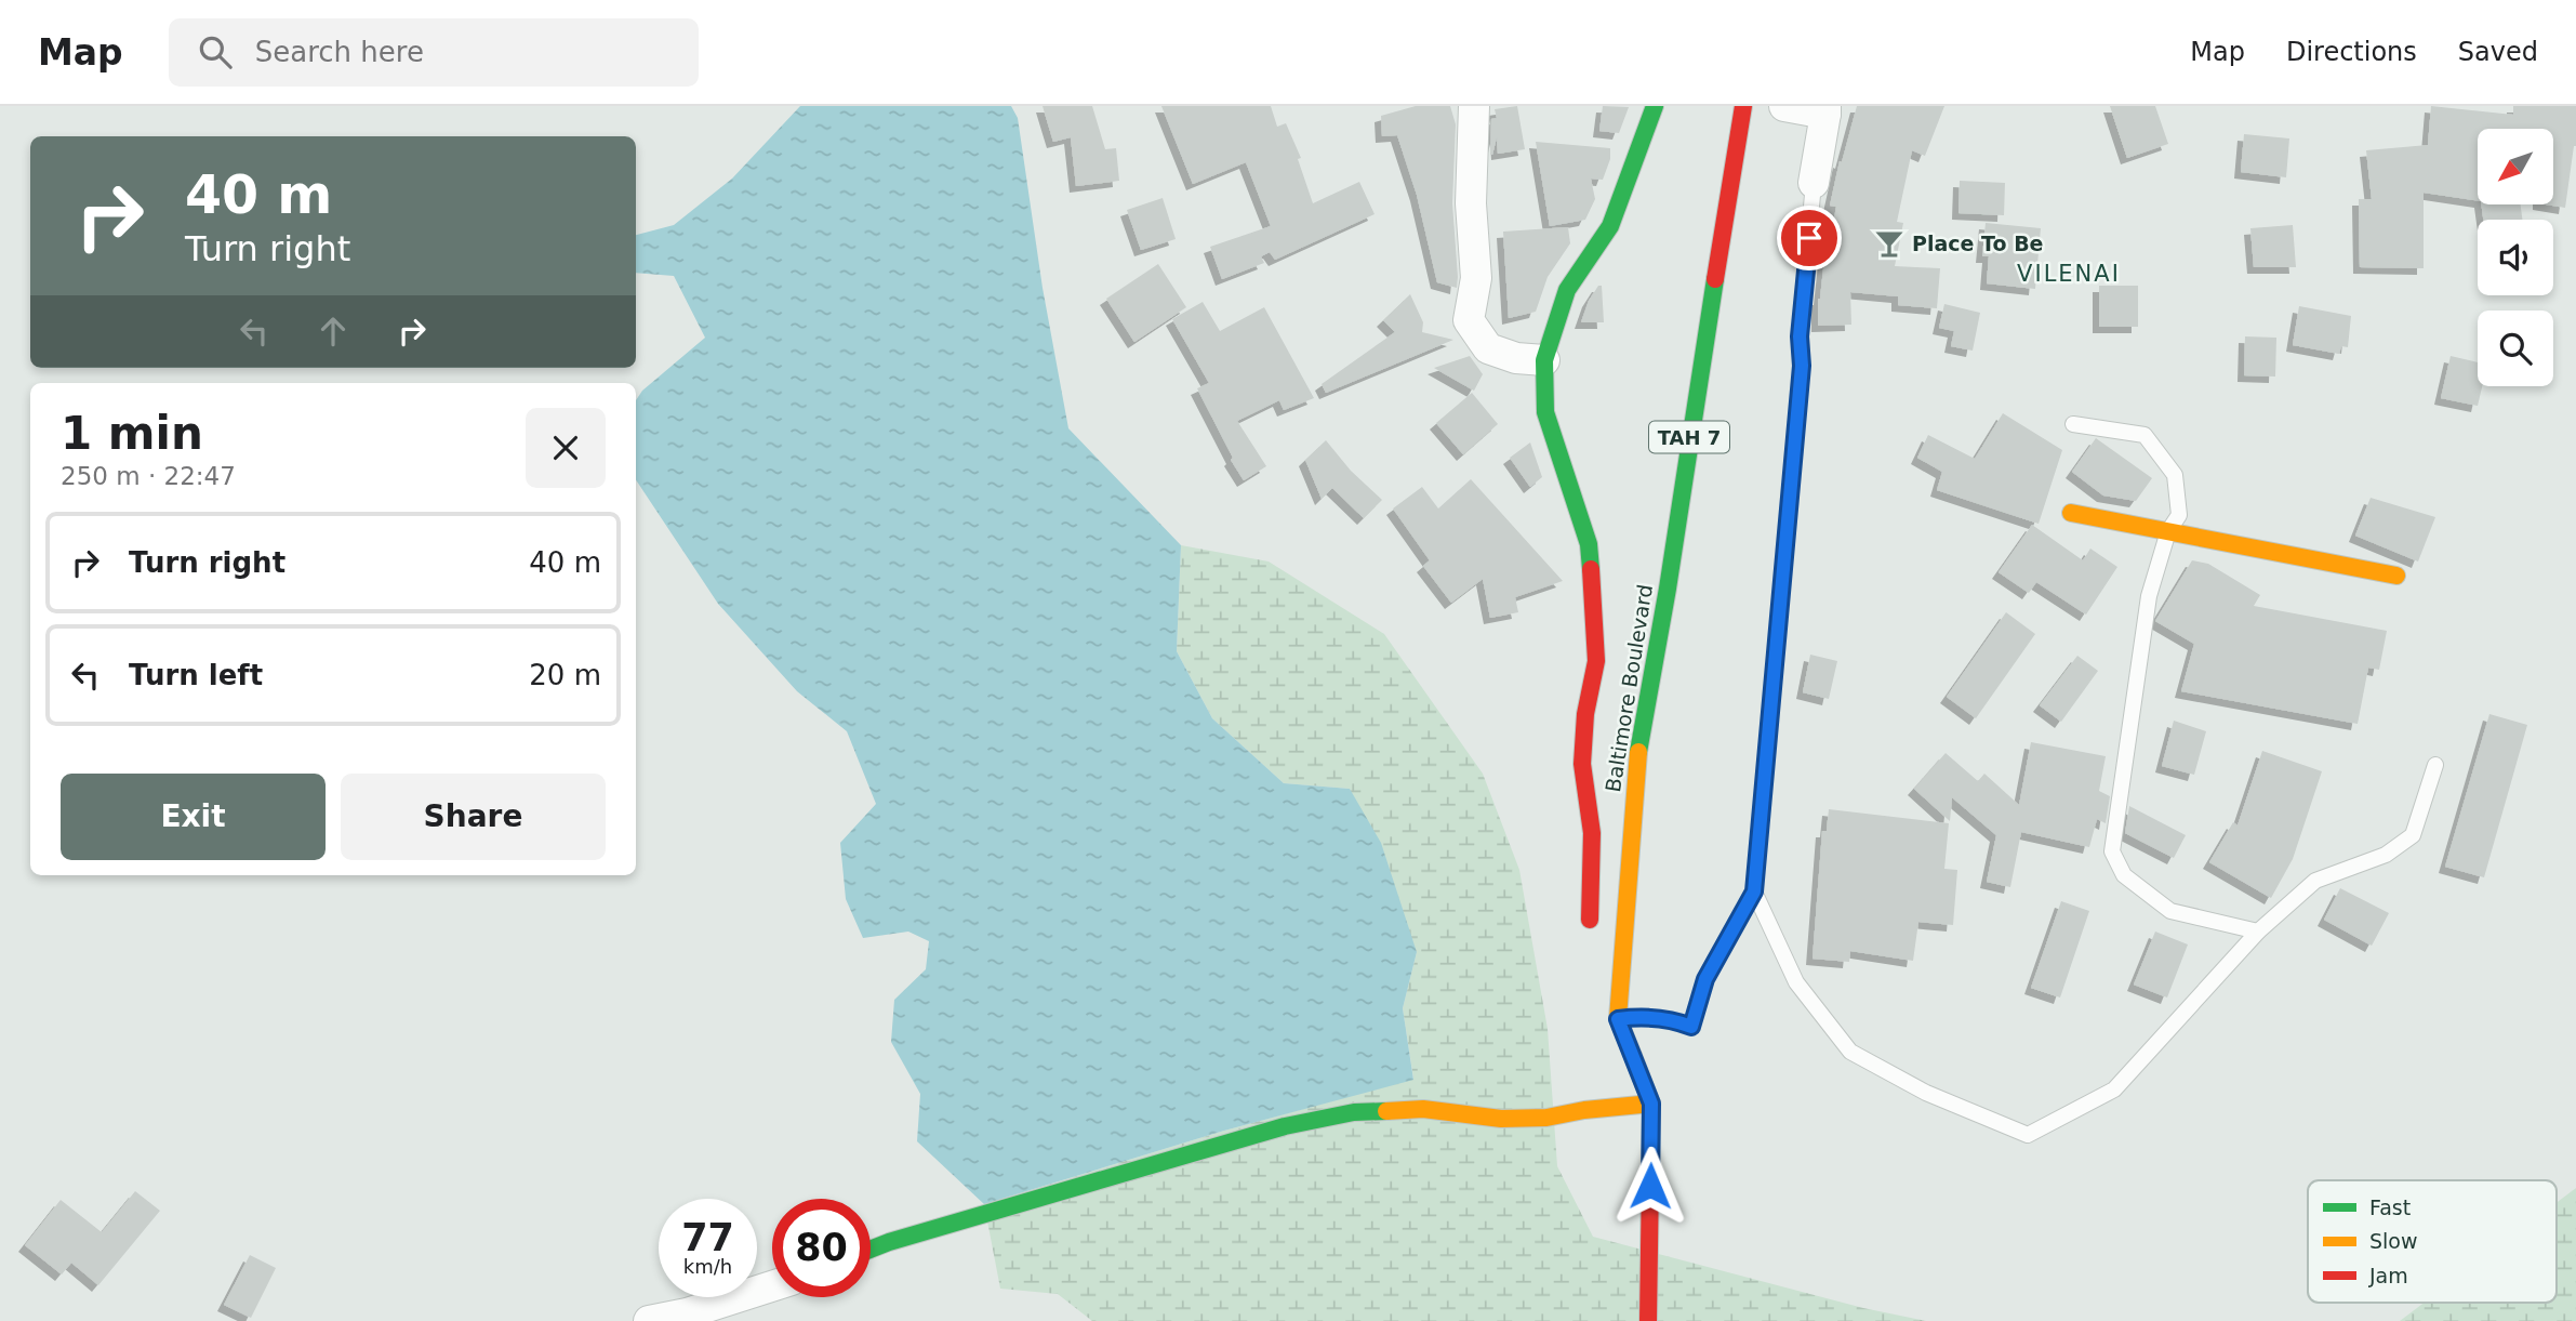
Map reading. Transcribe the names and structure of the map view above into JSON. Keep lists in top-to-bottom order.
{
  "streets": {
    "main road": ["TAH 7", "Baltimore Boulevard"]
  },
  "districts": ["VILENAI"],
  "places": {
    "bar": ["Place To Be"]
  },
  "legend": ["Fast", "Slow", "Jam"],
  "north": "bottom left",
  "page": {
    "header": "Map",
    "search": "Search here",
    "nav": ["Map", "Directions", "Saved"],
    "turn": ["40 m", "Turn right"],
    "heading": ["1 min", "250 m · 22:47"],
    "list": [
      {
        "name": "Turn right",
        "value": "40 m"
      },
      {
        "name": "Turn left",
        "value": "20 m"
      }
    ],
    "buttons": ["Exit", "Share"],
    "speed": "77 km/h",
    "limit": "80"
  }
}
